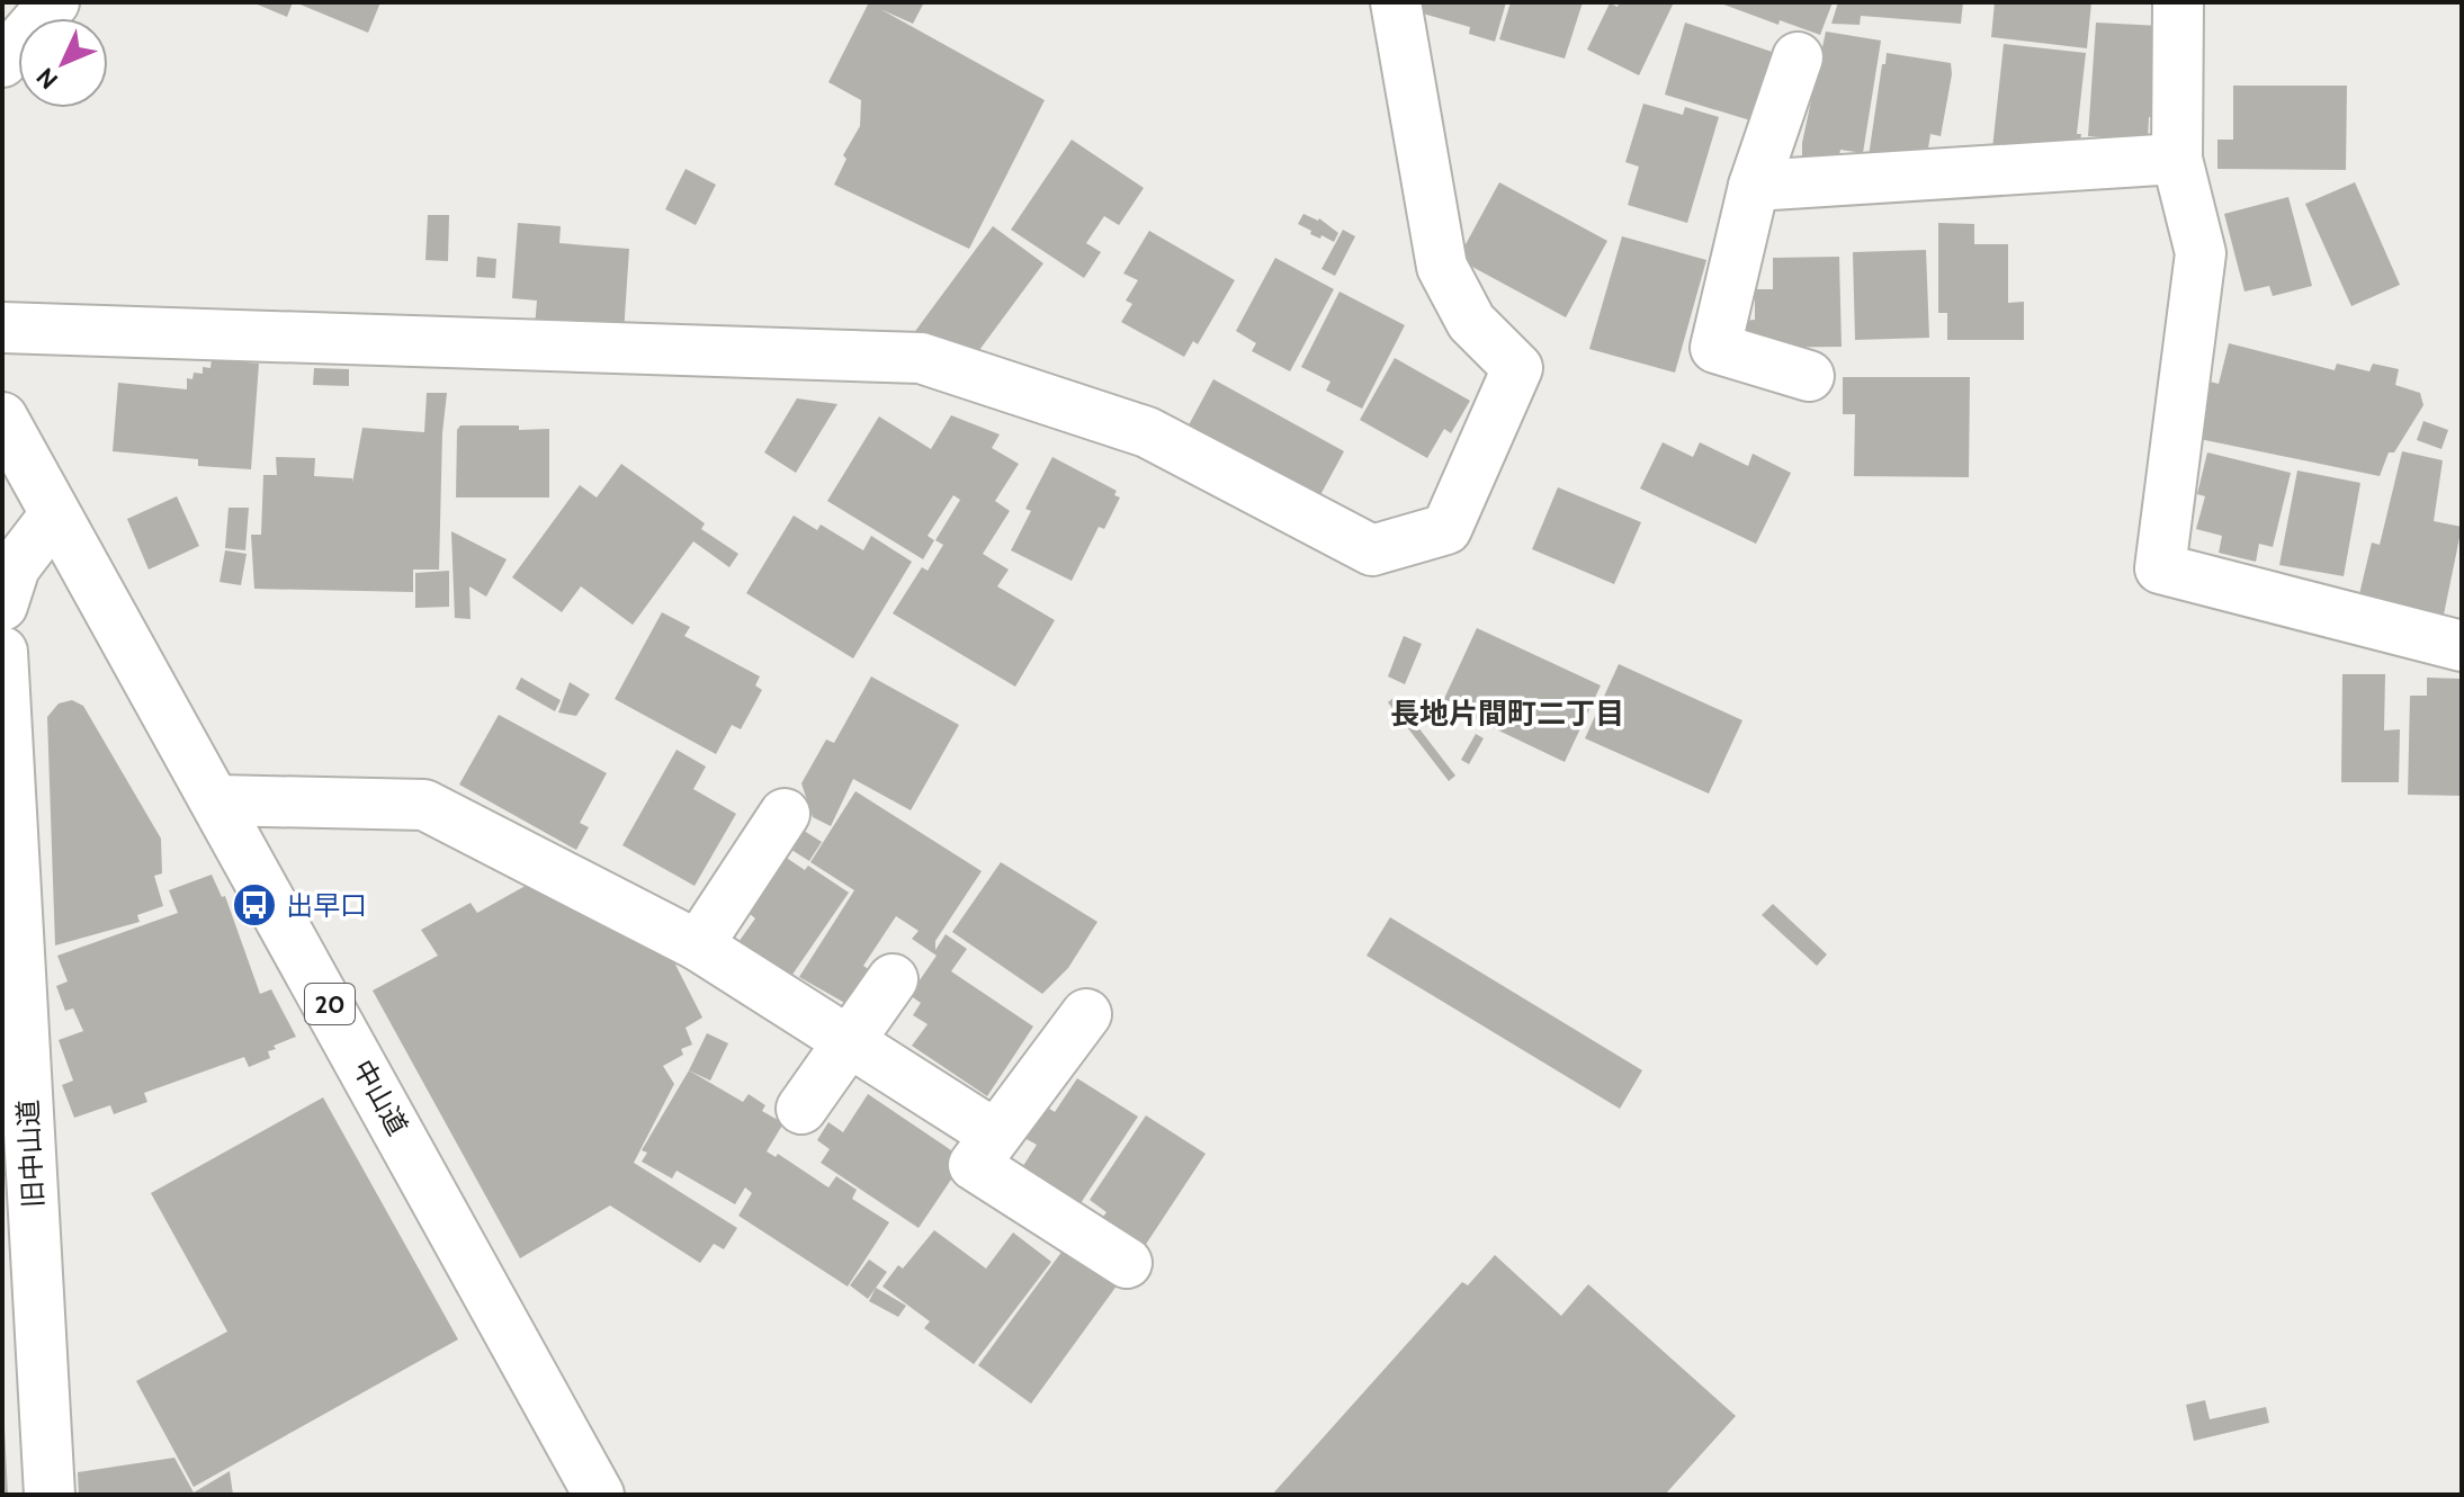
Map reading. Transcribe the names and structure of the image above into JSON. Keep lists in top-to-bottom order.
{
  "streets": {
    "main road": ["20", "中山道", "旧中山道"]
  },
  "districts": ["長地片間町二丁目"],
  "places": {
    "bus stop": ["出早口"]
  },
  "north": "bottom left"
}
